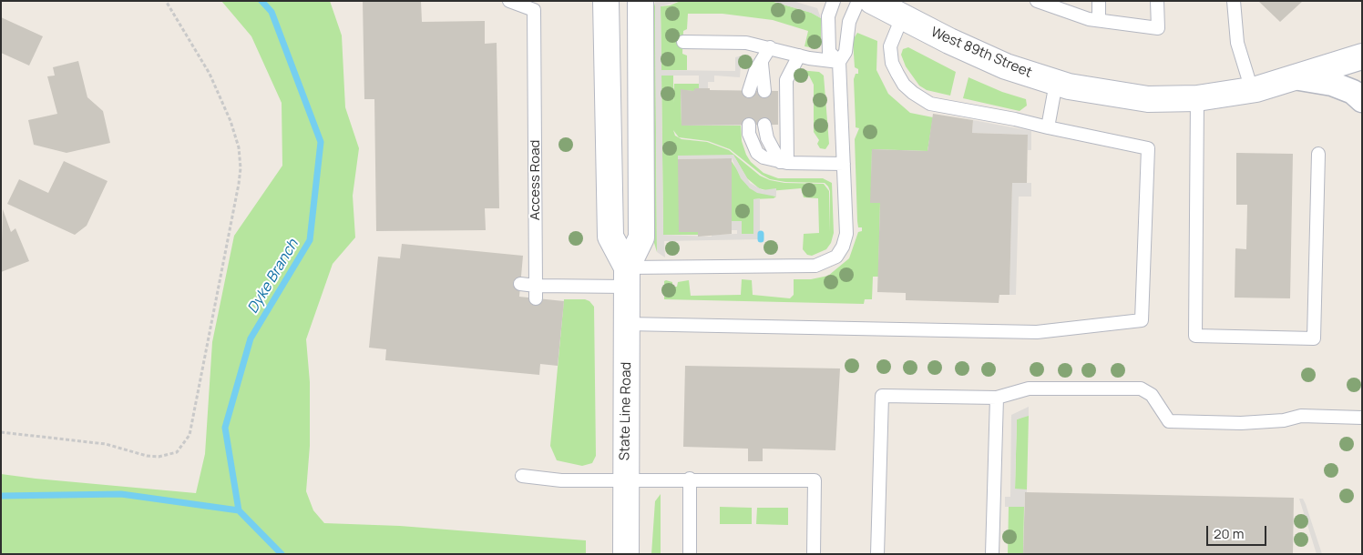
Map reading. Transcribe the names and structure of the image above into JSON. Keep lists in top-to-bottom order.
{
  "streets": {
    "main road": ["West 89th Street", "State Line Road"],
    "lane": ["Access Road"]
  },
  "water": ["Dyke Branch"],
  "scale_bar": "20 m"
}
